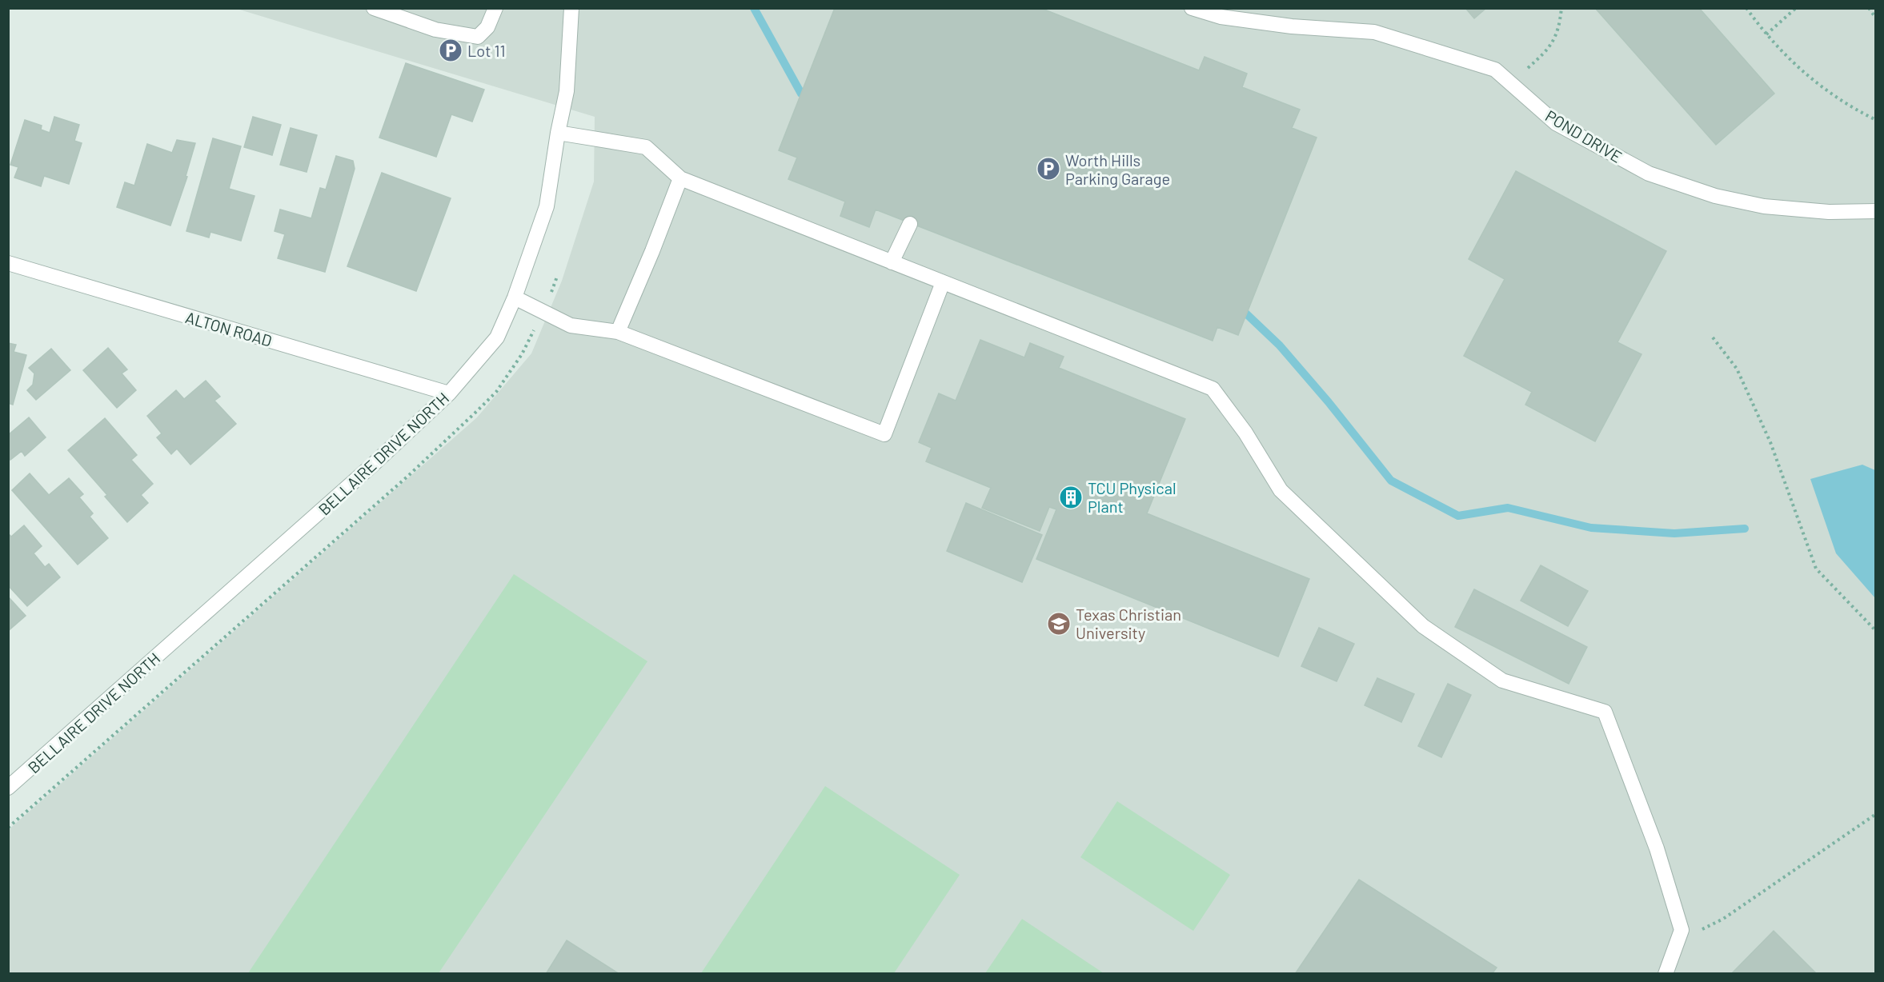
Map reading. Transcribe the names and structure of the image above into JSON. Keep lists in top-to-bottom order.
{
  "streets": {
    "street": ["POND DRIVE", "ALTON ROAD", "BELLAIRE DRIVE NORTH"]
  },
  "crossings": [
    ["ALTON ROAD", "BELLAIRE DRIVE NORTH"]
  ],
  "places": {
    "parking": ["Lot 11", "Worth Hills Parking Garage"],
    "building": ["TCU Physical Plant"],
    "school or university": ["Texas Christian University"]
  }
}
